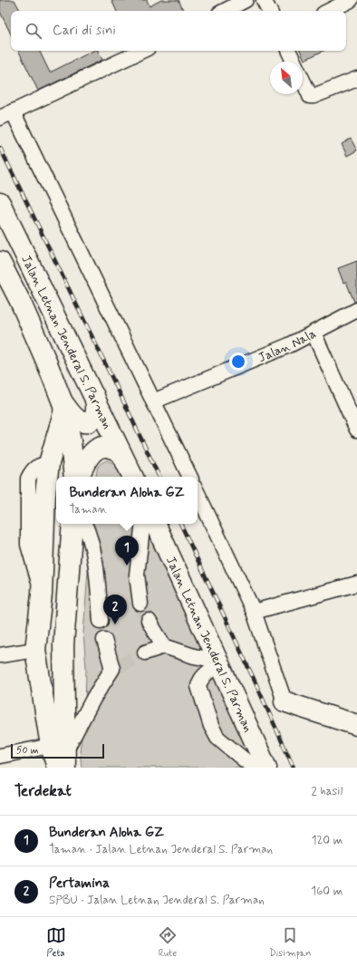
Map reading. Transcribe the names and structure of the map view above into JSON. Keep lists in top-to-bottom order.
{
  "streets": {
    "highway": ["Jalan Letnan Jenderal S. Parman"],
    "street": ["Jalan Nala"]
  },
  "scale_bar": "50 m",
  "north": "top left",
  "page": {
    "search": "Cari di sini",
    "popup": ["Bunderan Aloha GZ", "Taman"],
    "pins": ["1", "2"],
    "scale": "50 m",
    "heading": ["Terdekat", "2 hasil"],
    "list": [
      {
        "mark": "1",
        "name": "Bunderan Aloha GZ",
        "note": "Taman · Jalan Letnan Jenderal S. Parman",
        "value": "120 m"
      },
      {
        "mark": "2",
        "name": "Pertamina",
        "note": "SPBU · Jalan Letnan Jenderal S. Parman",
        "value": "160 m"
      }
    ],
    "nav": ["Peta", "Rute", "Disimpan"]
  }
}
